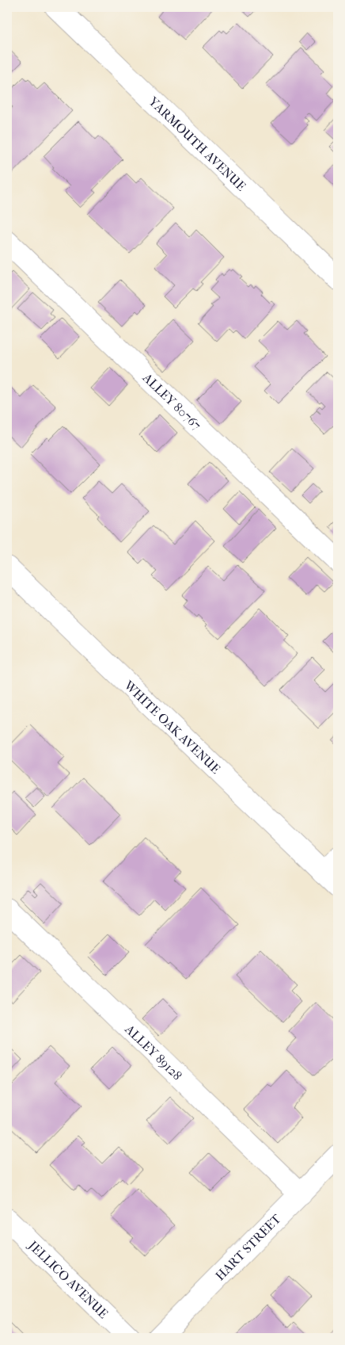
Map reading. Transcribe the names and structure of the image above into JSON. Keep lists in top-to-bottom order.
{
  "streets": {
    "street": [
      "YARMOUTH AVENUE",
      "ALLEY 80767",
      "WHITE OAK AVENUE",
      "ALLEY 89128",
      "HART STREET",
      "JELLICO AVENUE"
    ]
  },
  "crossings": [
    ["ALLEY 89128", "HART STREET"]
  ]
}
